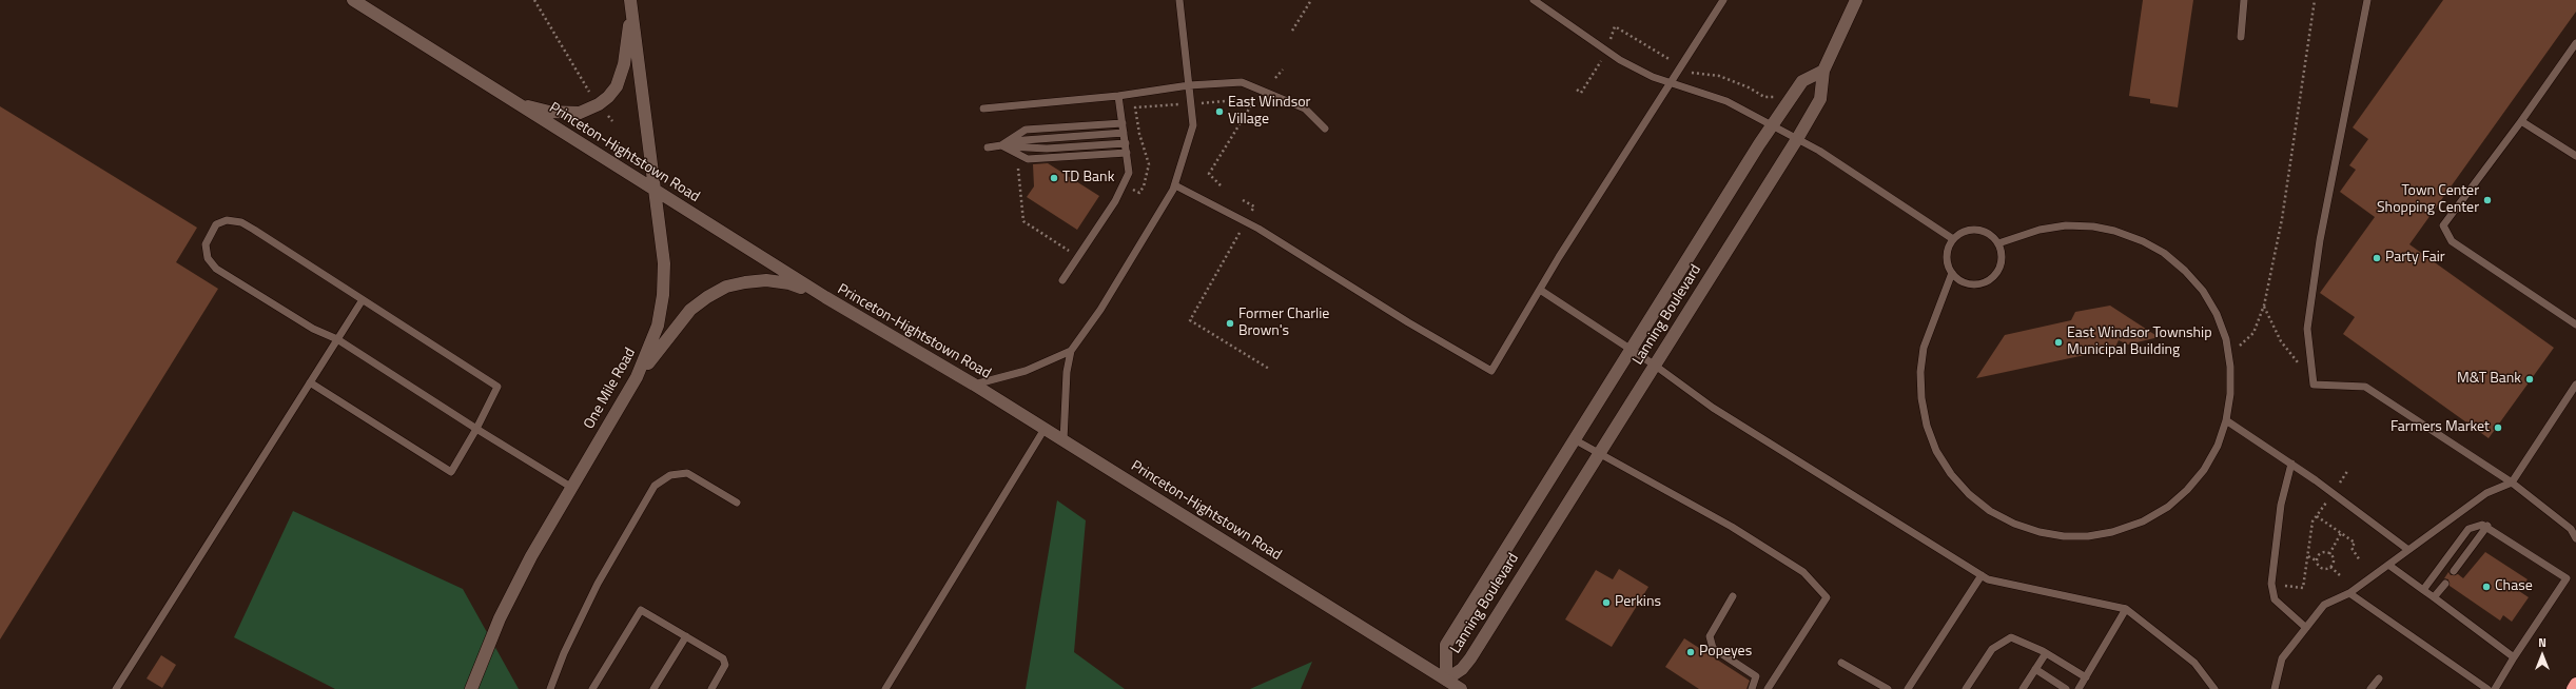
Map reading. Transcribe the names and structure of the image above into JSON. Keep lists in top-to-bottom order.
{
  "streets": {
    "street": ["Princeton-Hightstown Road", "Lanning Boulevard", "One Mile Road"]
  },
  "crossings": [
    ["Princeton-Hightstown Road", "Lanning Boulevard"],
    ["Princeton-Hightstown Road", "One Mile Road"]
  ],
  "places": [
    "East Windsor Village",
    "TD Bank",
    "Town Center Shopping Center",
    "Party Fair",
    "Former Charlie Brown's",
    "East Windsor Township Municipal Building",
    "M&T Bank",
    "Farmers Market",
    "Chase",
    "Perkins",
    "Popeyes"
  ],
  "north": "top"
}
